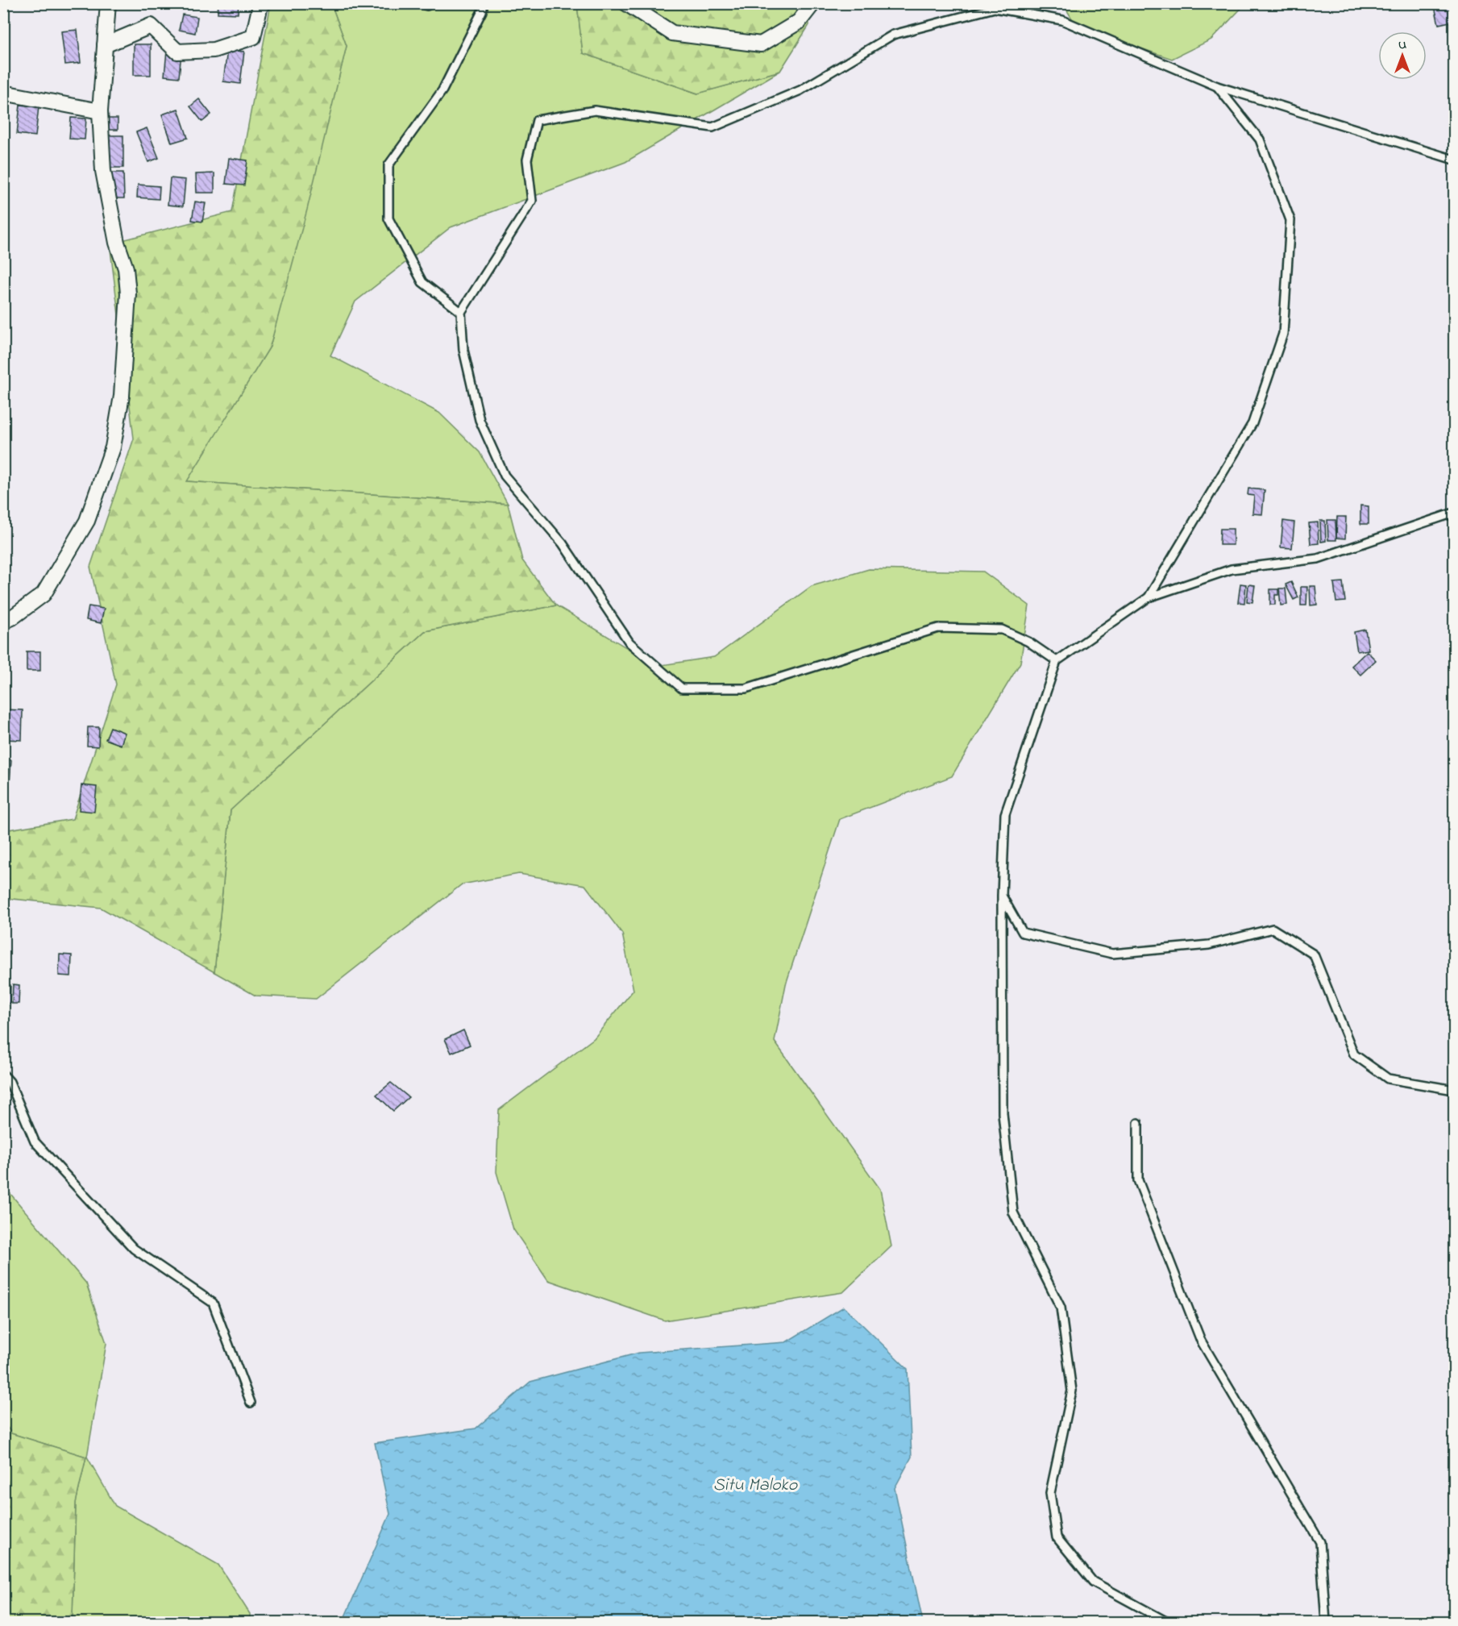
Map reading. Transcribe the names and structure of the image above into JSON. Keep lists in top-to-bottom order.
{
  "water": ["Situ Maloko"],
  "north": "top"
}
